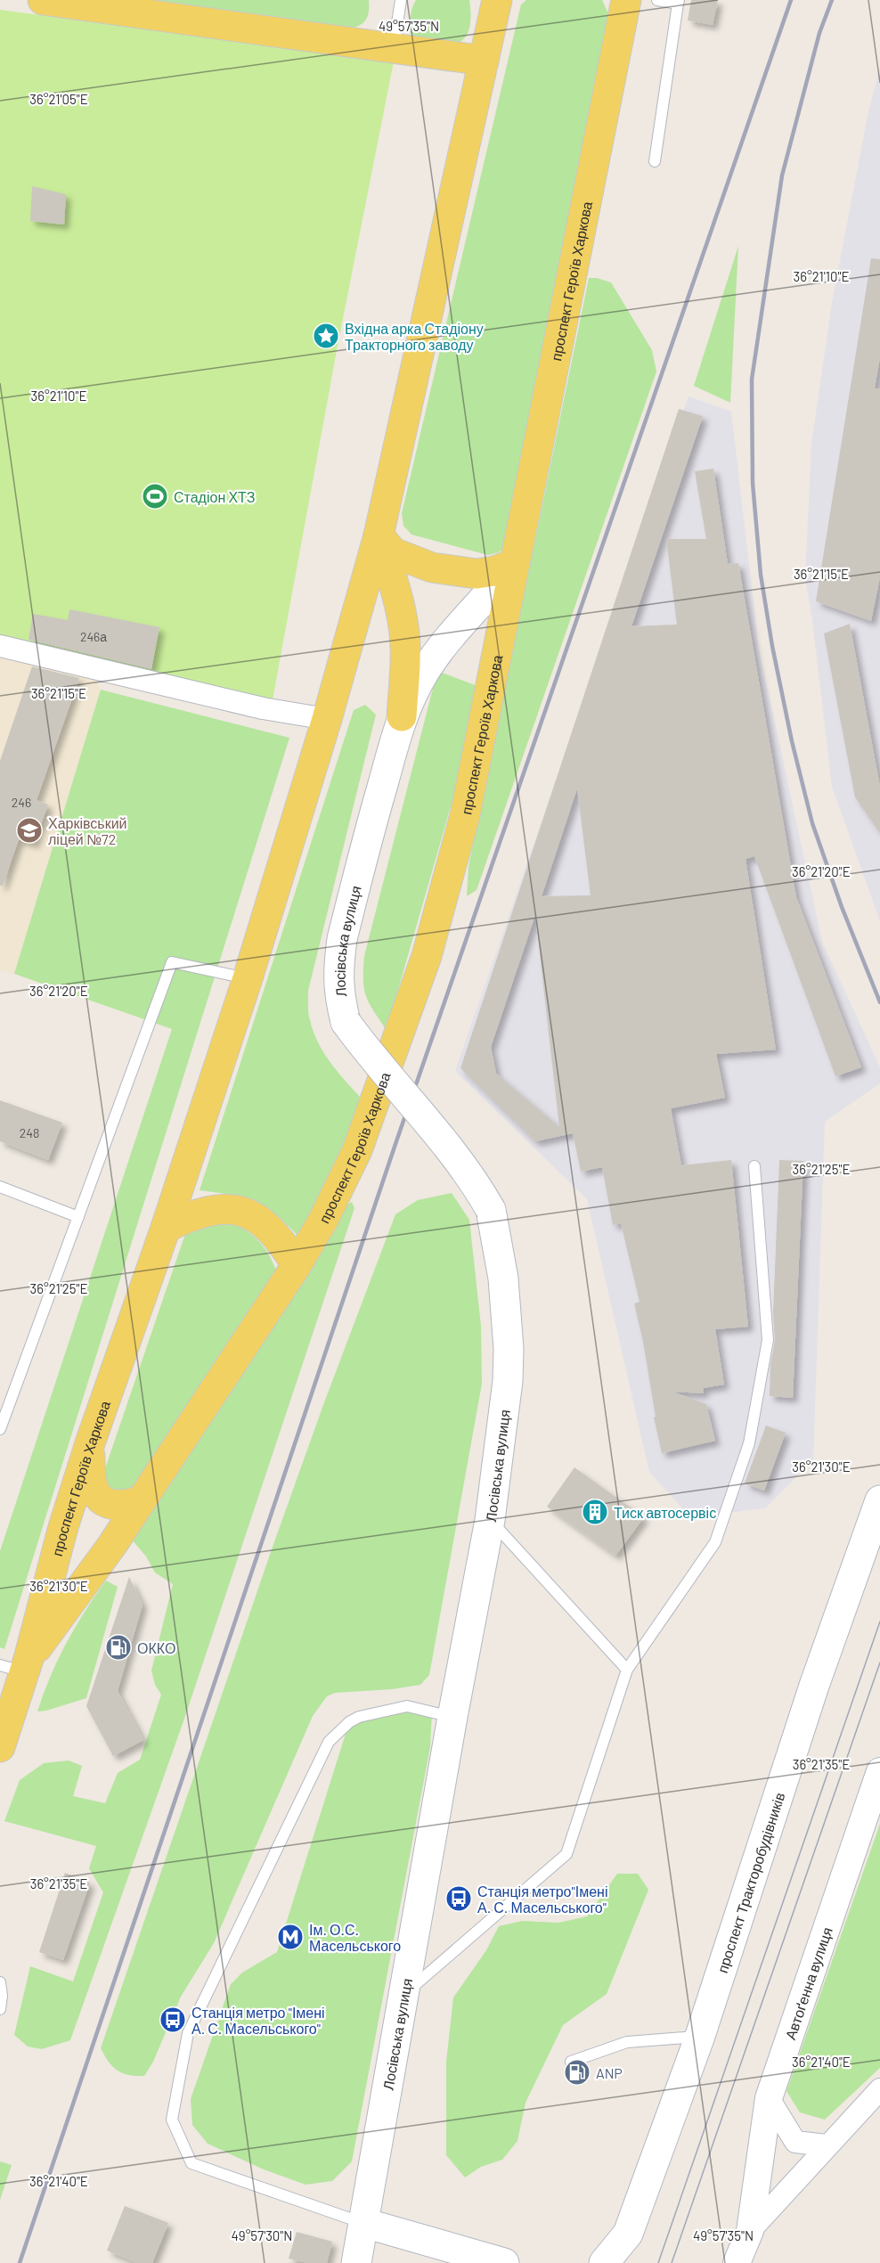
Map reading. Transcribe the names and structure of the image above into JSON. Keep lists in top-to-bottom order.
{
  "streets": {
    "main road": ["проспект Героїв Харкова", "Лосівська вулиця", "проспект Тракторобудівників"],
    "street": ["Автоґенна вулиця"]
  },
  "crossings": [
    ["проспект Героїв Харкова", "Лосівська вулиця"]
  ],
  "places": {
    "place": ["Вхідна арка Стадіону Тракторного заводу"],
    "sports": ["Стадіон ХТЗ"],
    "school or university": ["Харківський ліцей №72"],
    "building": ["Тиск автосервіс"],
    "fuel station": ["ОККО", "ANP"],
    "bus stop": ["Станція метро\"Імені А. С. Масельського\"", "Станція метро \"Імені А. С. Масельського\""],
    "metro station": ["Ім. О.С. Масельського"]
  },
  "house_numbers": ["246а", "246", "248"],
  "coordinates": [
    "49°57'35\"N",
    "36°21'05\"E",
    "36°21'10\"E",
    "36°21'15\"E",
    "36°21'20\"E",
    "36°21'25\"E",
    "36°21'30\"E",
    "36°21'35\"E",
    "36°21'40\"E",
    "49°57'30\"N"
  ]
}
